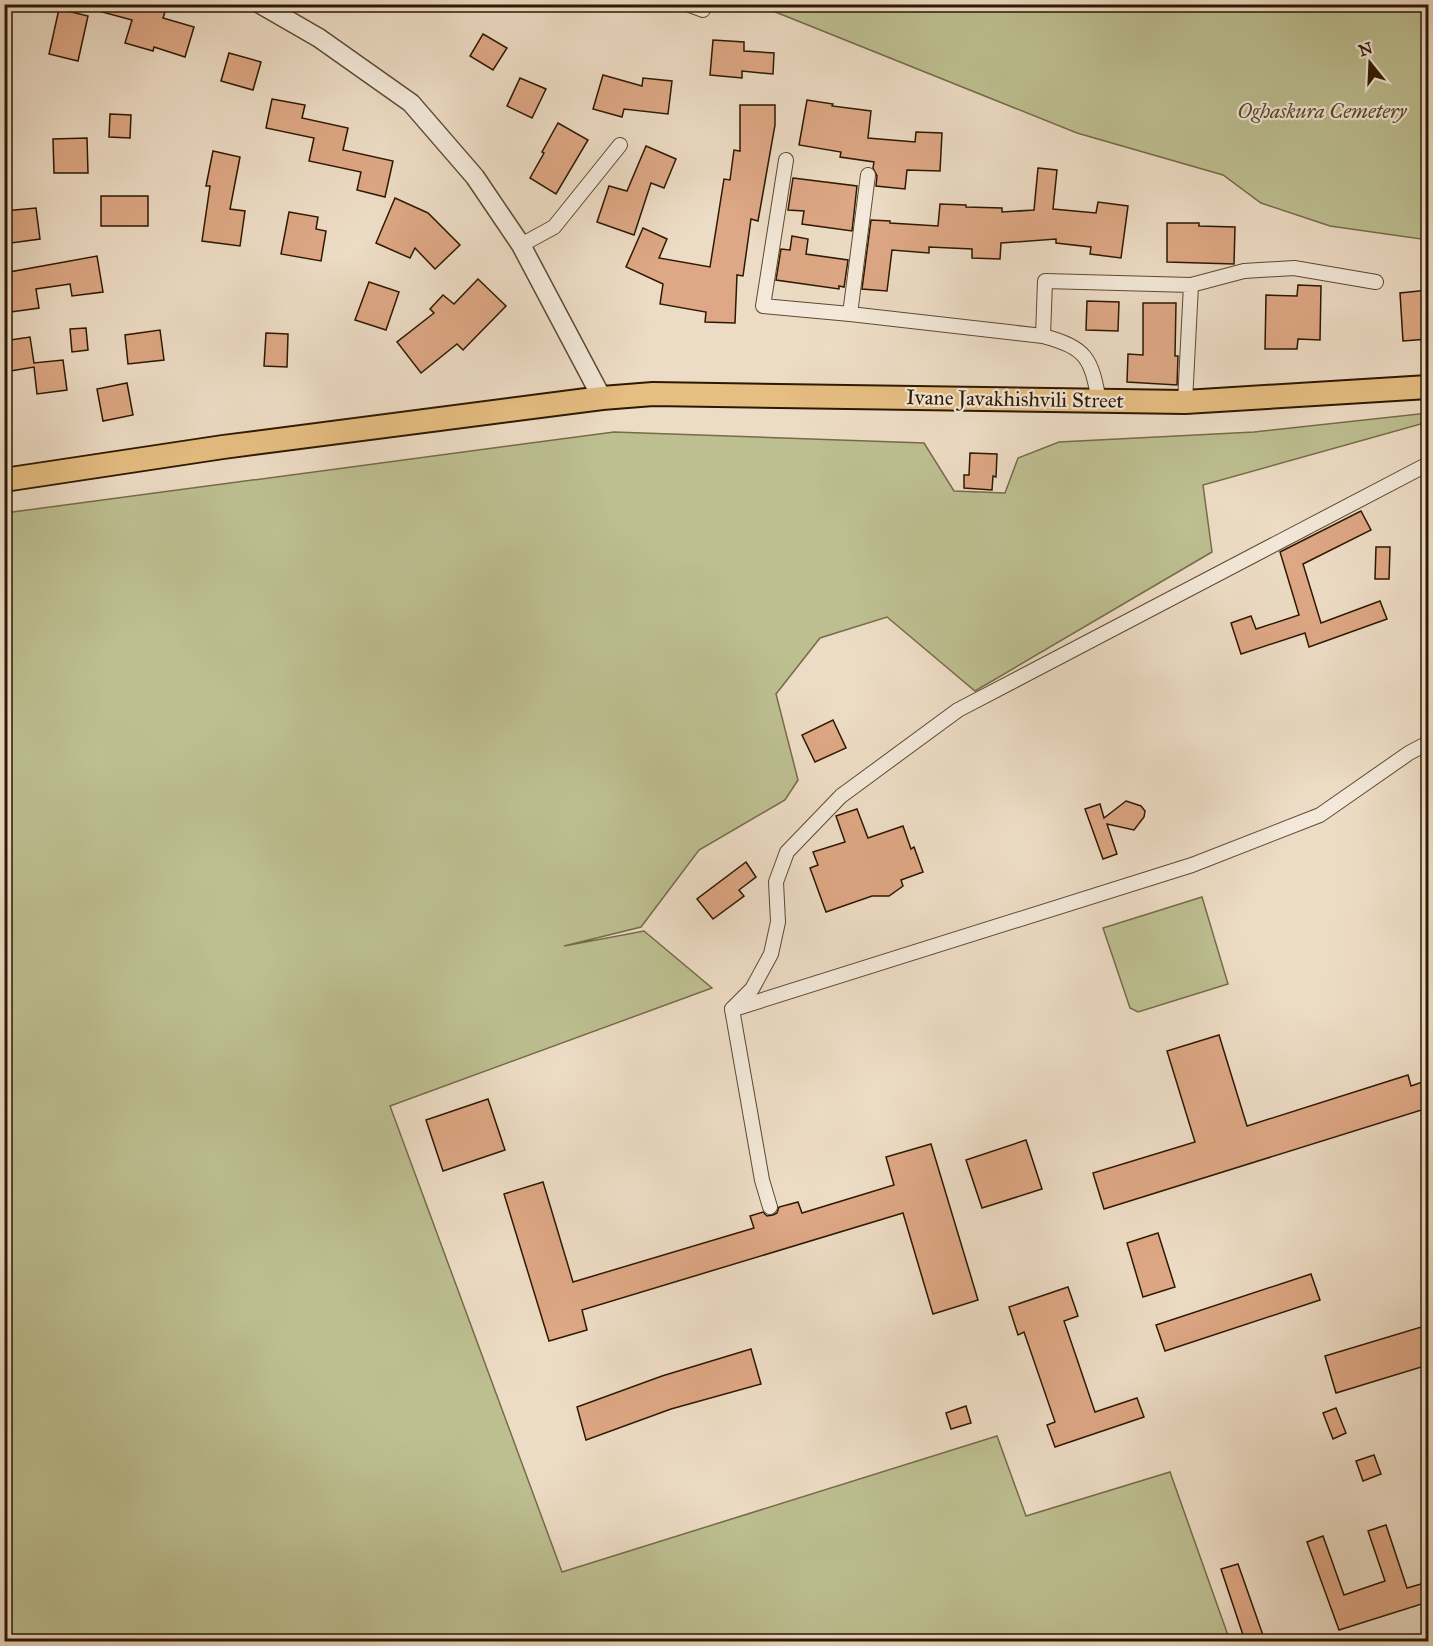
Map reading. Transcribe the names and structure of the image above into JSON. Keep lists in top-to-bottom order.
{
  "streets": {
    "main road": ["Ivane Javakhishvili Street"]
  },
  "parks": ["Oghaskura Cemetery"],
  "north": "top"
}
